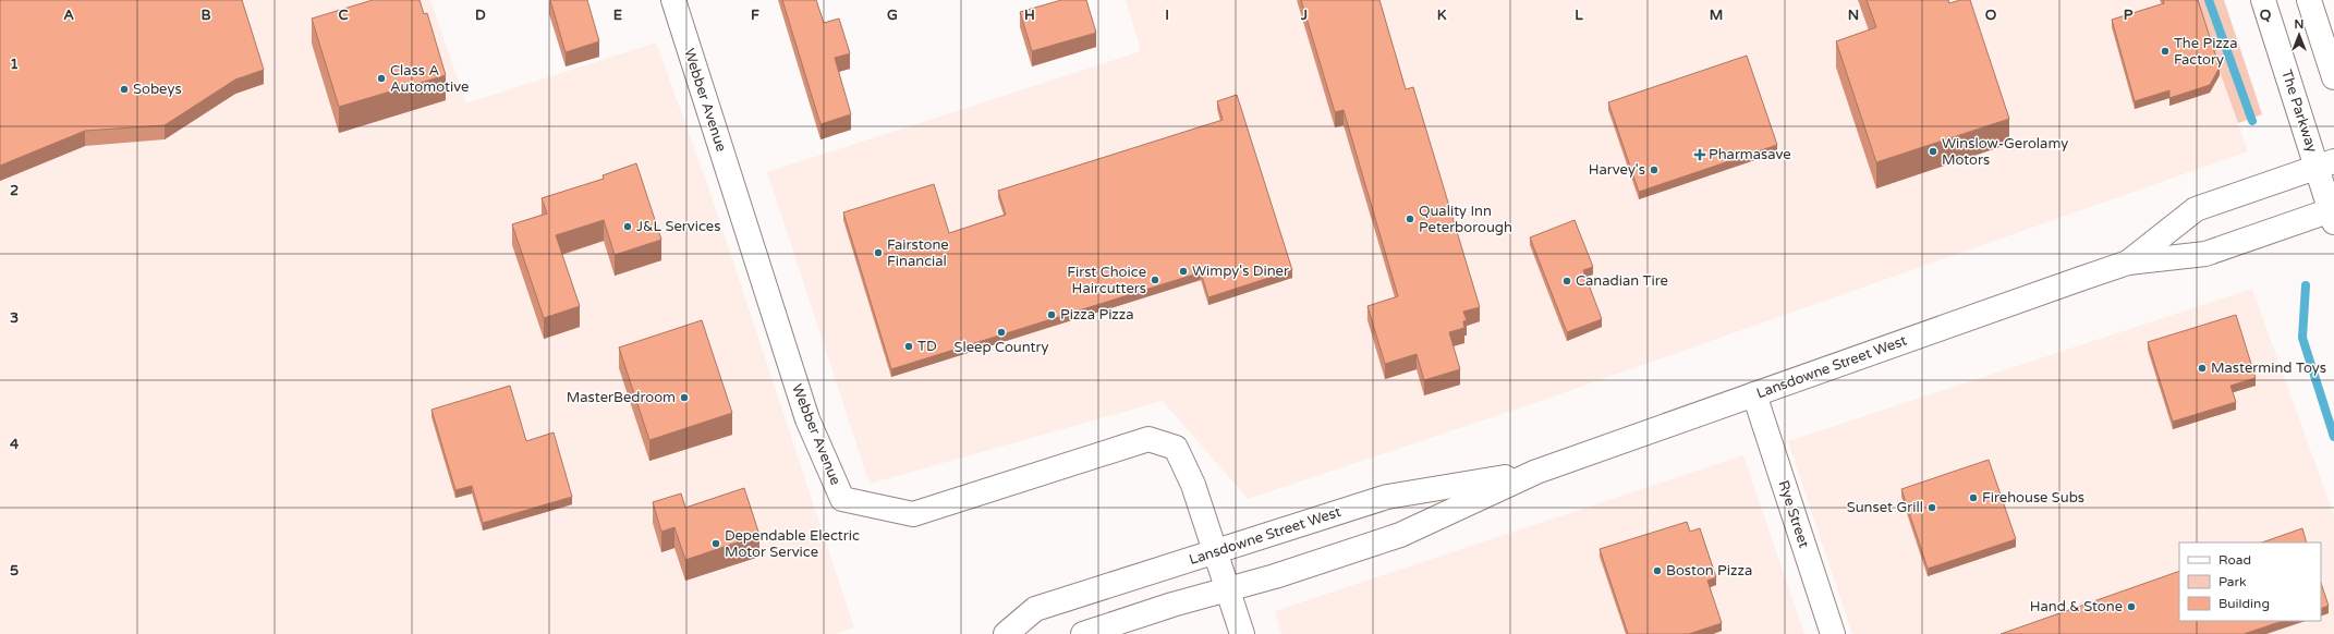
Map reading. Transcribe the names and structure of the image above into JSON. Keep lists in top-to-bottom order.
{
  "streets": {
    "main road": [
      "Webber Avenue",
      "The Parkway",
      "Lansdowne Street West",
      "Rye Street"
    ]
  },
  "crossings": [
    ["Webber Avenue", "Lansdowne Street West"],
    ["The Parkway", "Lansdowne Street West"],
    ["Lansdowne Street West", "Rye Street"]
  ],
  "places": {
    "other": [
      "The Pizza Factory",
      "Class A Automotive",
      "Sobeys",
      "Winslow-Gerolamy Motors",
      "Harvey's",
      "Quality Inn Peterborough",
      "J&L Services",
      "Fairstone Financial",
      "Wimpy's Diner",
      "First Choice Haircutters",
      "Canadian Tire",
      "Pizza Pizza",
      "Sleep Country",
      "TD",
      "Mastermind Toys",
      "MasterBedroom",
      "Firehouse Subs",
      "Sunset Grill",
      "Dependable Electric Motor Service",
      "Boston Pizza",
      "Hand & Stone"
    ],
    "health": ["Pharmasave"]
  },
  "legend": ["Road", "Park", "Building"],
  "north": "top",
  "grid": {
    "columns": [
      "A",
      "B",
      "C",
      "D",
      "E",
      "F",
      "G",
      "H",
      "I",
      "J",
      "K",
      "L",
      "M",
      "N",
      "O",
      "P",
      "Q"
    ],
    "rows": [
      "1",
      "2",
      "3",
      "4",
      "5"
    ]
  }
}
